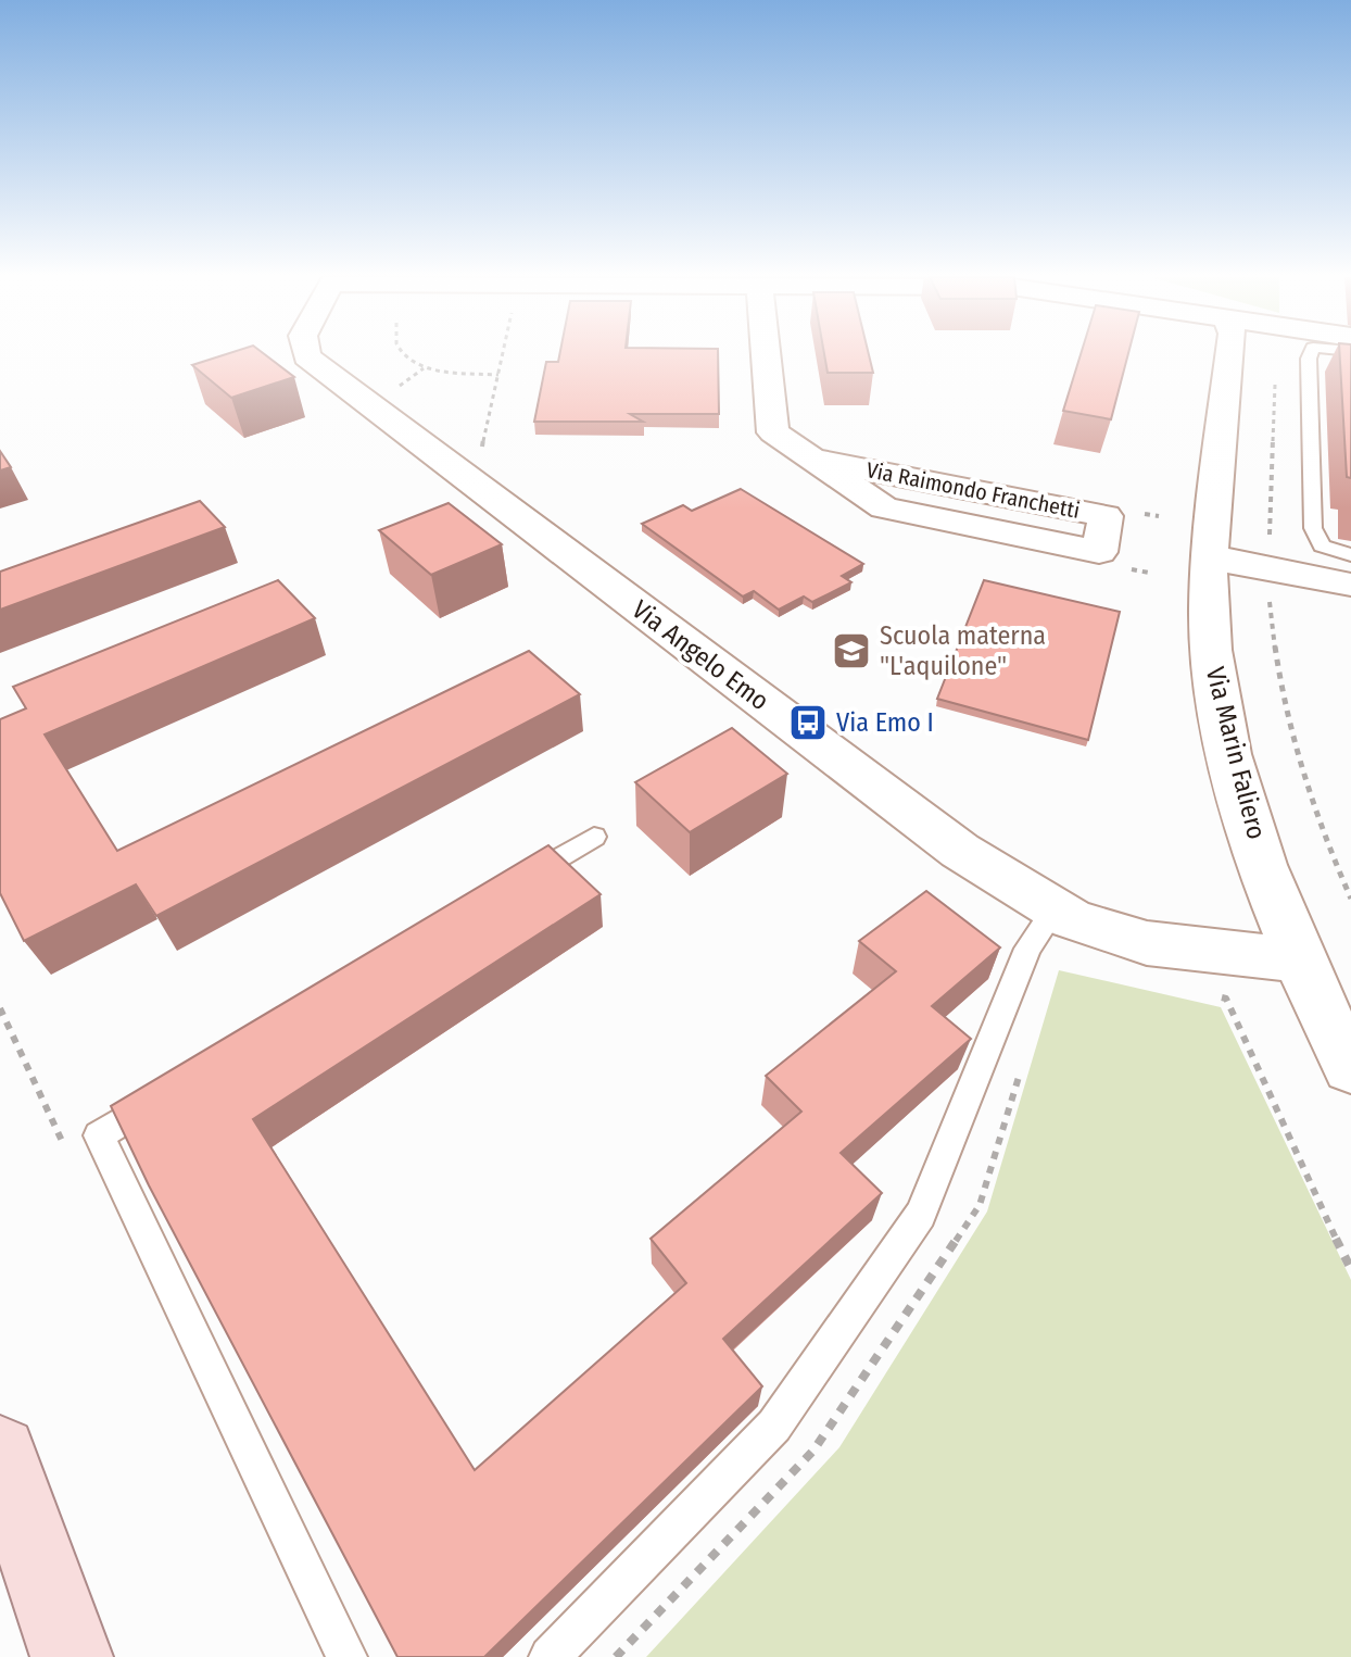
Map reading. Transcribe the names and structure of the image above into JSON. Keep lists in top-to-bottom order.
{
  "streets": {
    "street": ["Via Raimondo Franchetti", "Via Angelo Emo", "Via Marin Faliero"]
  },
  "crossings": [
    ["Via Angelo Emo", "Via Marin Faliero"]
  ],
  "places": {
    "school or university": ["Scuola materna \"L'aquilone\""],
    "bus stop": ["Via Emo I"]
  }
}
